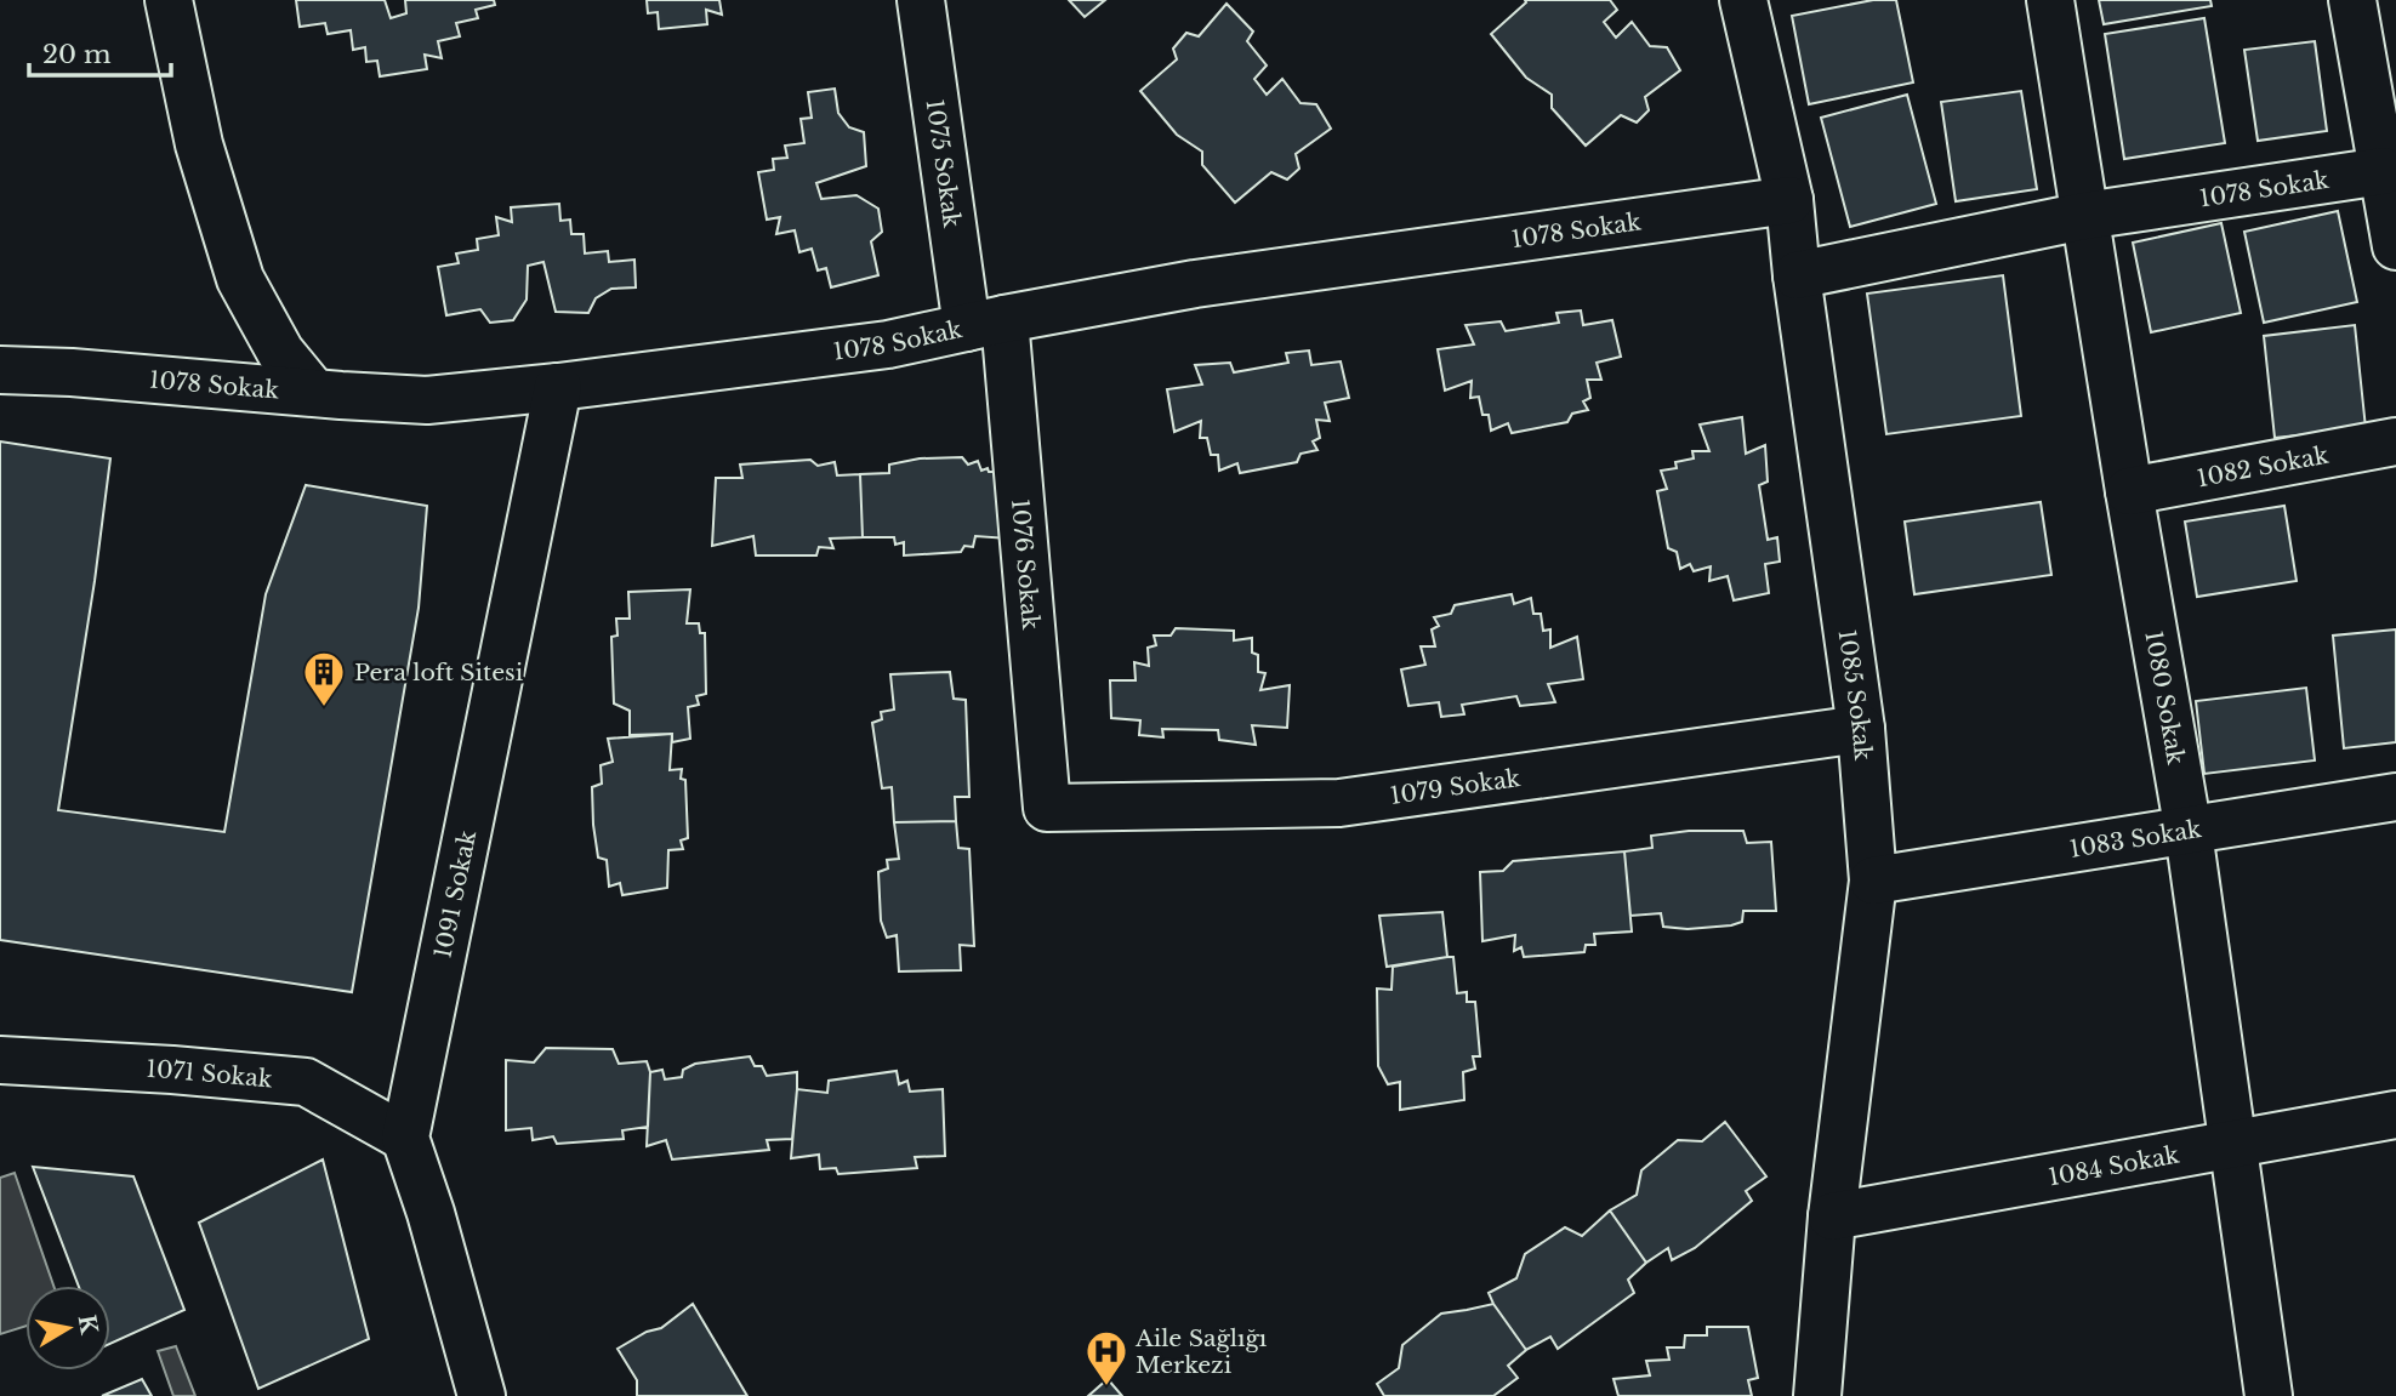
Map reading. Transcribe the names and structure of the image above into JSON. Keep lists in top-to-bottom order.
{
  "streets": {
    "street": [
      "1075 Sokak",
      "1078 Sokak",
      "1082 Sokak",
      "1076 Sokak",
      "1085 Sokak",
      "1080 Sokak",
      "1079 Sokak",
      "1083 Sokak",
      "1091 Sokak",
      "1071 Sokak",
      "1084 Sokak"
    ]
  },
  "crossings": [
    ["1075 Sokak", "1078 Sokak"],
    ["1075 Sokak", "1076 Sokak"],
    ["1078 Sokak", "1076 Sokak"],
    ["1078 Sokak", "1085 Sokak"],
    ["1078 Sokak", "1080 Sokak"],
    ["1078 Sokak", "1091 Sokak"],
    ["1082 Sokak", "1080 Sokak"],
    ["1076 Sokak", "1079 Sokak"],
    ["1085 Sokak", "1079 Sokak"],
    ["1085 Sokak", "1083 Sokak"],
    ["1085 Sokak", "1084 Sokak"],
    ["1080 Sokak", "1083 Sokak"],
    ["1080 Sokak", "1084 Sokak"],
    ["1091 Sokak", "1071 Sokak"]
  ],
  "places": {
    "building": ["Pera loft Sitesi"],
    "hospital": ["Aile Sağlığı Merkezi"]
  },
  "scale_bar": "20 m",
  "north": "right"
}
